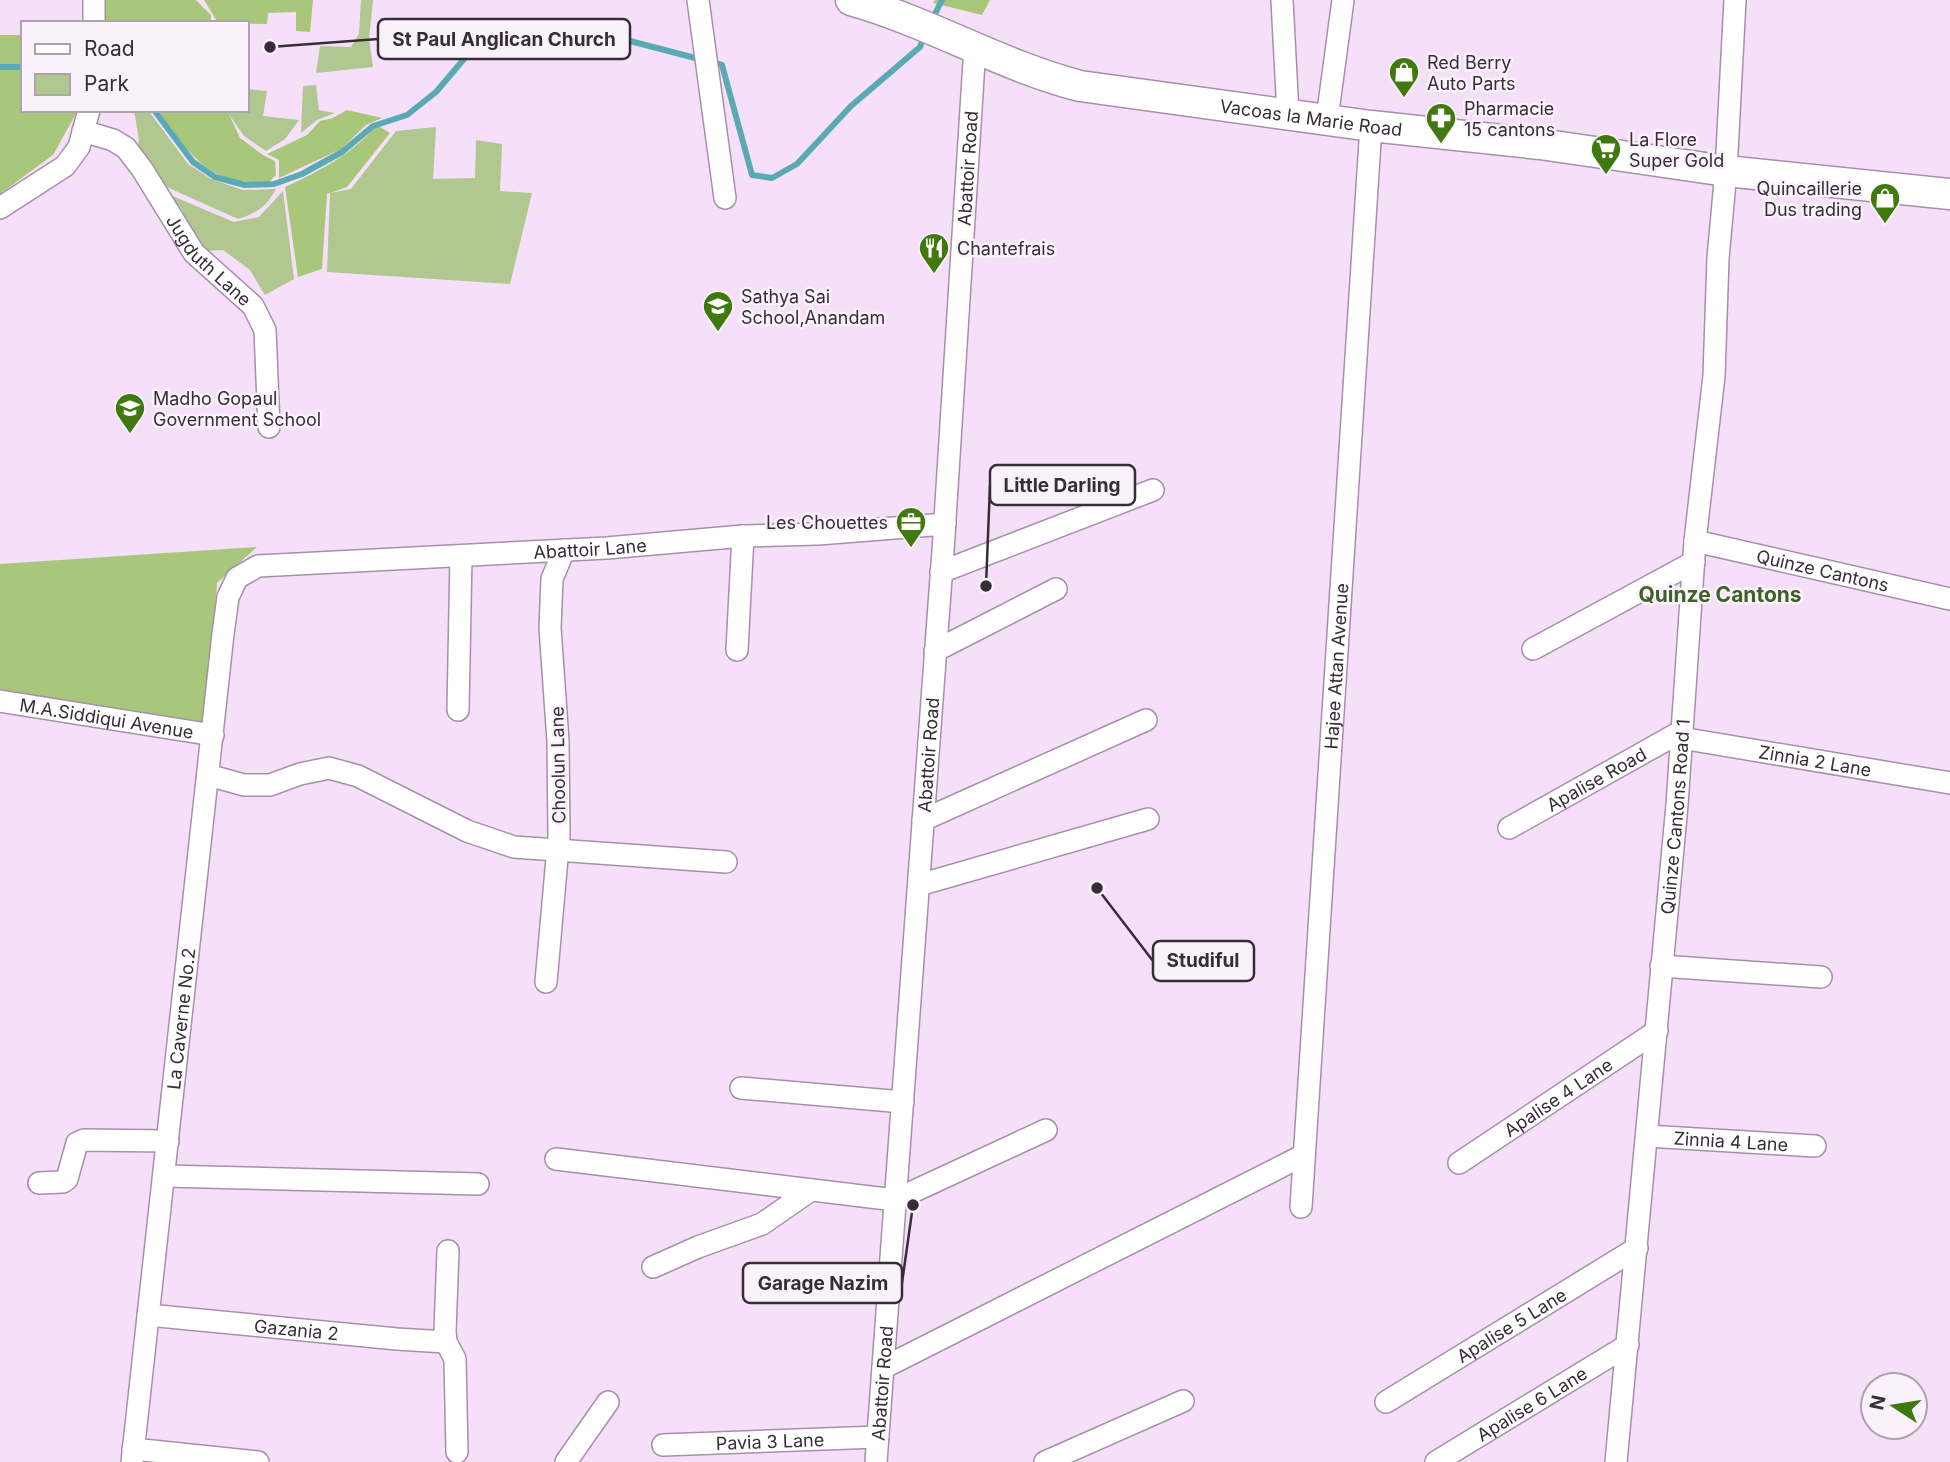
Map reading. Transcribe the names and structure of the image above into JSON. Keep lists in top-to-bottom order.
{
  "streets": {
    "main road": ["Vacoas la Marie Road"],
    "street": [
      "Abattoir Road",
      "Jugduth Lane",
      "Abattoir Lane",
      "Quinze Cantons",
      "Hajee Attan Avenue",
      "M.A.Siddiqui Avenue",
      "Zinnia 2 Lane",
      "Choolun Lane",
      "Apalise Road",
      "Quinze Cantons Road 1",
      "La Caverne No.2",
      "Apalise 4 Lane",
      "Zinnia 4 Lane",
      "Apalise 5 Lane",
      "Gazania 2",
      "Apalise 6 Lane",
      "Pavia 3 Lane"
    ]
  },
  "crossings": [
    ["Vacoas la Marie Road", "Abattoir Road"],
    ["Vacoas la Marie Road", "Hajee Attan Avenue"],
    ["Vacoas la Marie Road", "Quinze Cantons Road 1"],
    ["Abattoir Road", "Abattoir Lane"],
    ["Abattoir Road", "Pavia 3 Lane"],
    ["Abattoir Lane", "Choolun Lane"],
    ["Abattoir Lane", "La Caverne No.2"],
    ["Quinze Cantons", "Quinze Cantons Road 1"],
    ["M.A.Siddiqui Avenue", "La Caverne No.2"],
    ["Zinnia 2 Lane", "Apalise Road"],
    ["Zinnia 2 Lane", "Quinze Cantons Road 1"],
    ["Apalise Road", "Quinze Cantons Road 1"],
    ["Quinze Cantons Road 1", "Apalise 4 Lane"],
    ["Quinze Cantons Road 1", "Zinnia 4 Lane"],
    ["Quinze Cantons Road 1", "Apalise 5 Lane"],
    ["Quinze Cantons Road 1", "Apalise 6 Lane"],
    ["La Caverne No.2", "Gazania 2"]
  ],
  "districts": ["Quinze Cantons"],
  "places": {
    "other": [
      "St Paul Anglican Church",
      "Little Darling",
      "Studiful",
      "Garage Nazim"
    ],
    "shop": ["Red Berry Auto Parts", "Quincaillerie Dus trading"],
    "pharmacy": ["Pharmacie 15 cantons"],
    "supermarket": ["La Flore Super Gold"],
    "restaurant": ["Chantefrais"],
    "school or university": ["Sathya Sai School,Anandam", "Madho Gopaul Government School"],
    "office": ["Les Chouettes"]
  },
  "legend": ["Road", "Park"],
  "north": "left"
}
